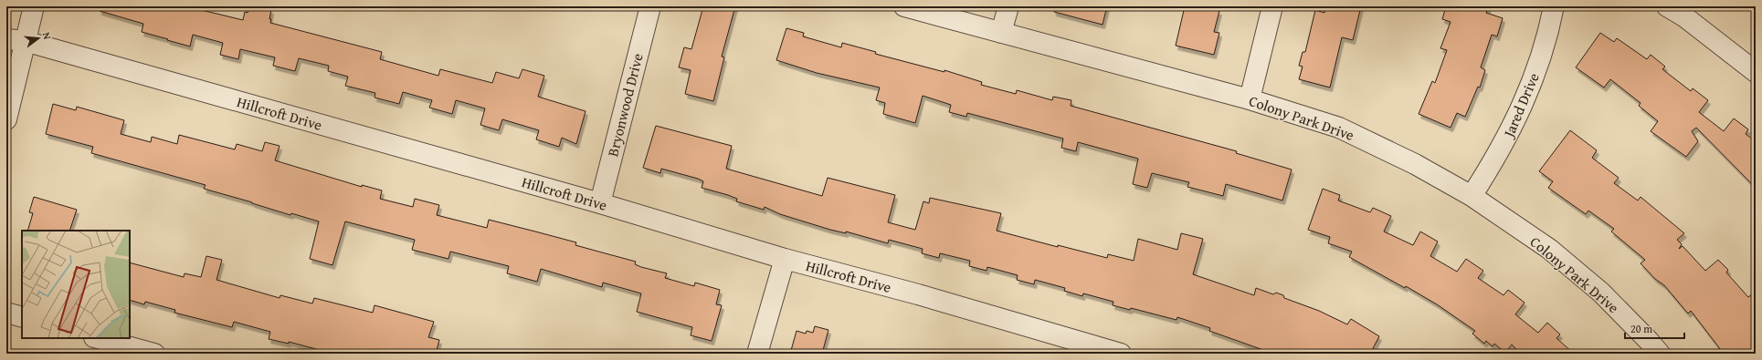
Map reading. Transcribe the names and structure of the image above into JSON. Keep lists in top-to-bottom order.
{
  "streets": {
    "street": [
      "Bryonwood Drive",
      "Jared Drive",
      "Hillcroft Drive",
      "Colony Park Drive"
    ]
  },
  "crossings": [
    ["Bryonwood Drive", "Hillcroft Drive"],
    ["Jared Drive", "Colony Park Drive"]
  ],
  "scale_bar": "20 m",
  "north": "right"
}
